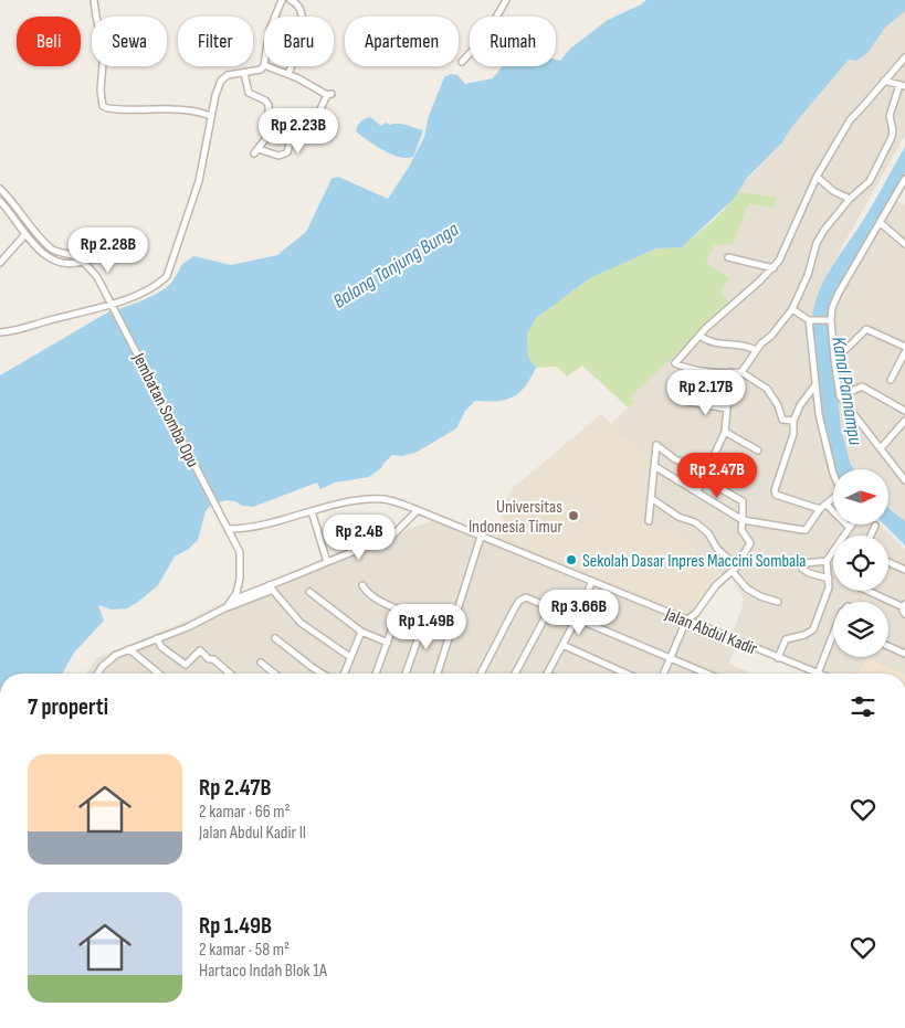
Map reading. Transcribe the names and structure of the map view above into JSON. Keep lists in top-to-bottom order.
{
  "streets": {
    "street": ["Jembatan Somba Opu", "Jalan Abdul Kadir"]
  },
  "crossings": [
    ["Jembatan Somba Opu", "Jalan Abdul Kadir"]
  ],
  "water": ["Balang Tanjung Bunga", "Kanal Pannampu"],
  "places": ["Universitas Indonesia Timur", "Sekolah Dasar Inpres Maccini Sombala"],
  "north": "right",
  "page": {
    "chip": [
      "Beli",
      "Sewa",
      "Filter",
      "Baru",
      "Apartemen",
      "Rumah"
    ],
    "price": [
      "Rp 2.23B",
      "Rp 2.28B",
      "Rp 2.17B",
      "Rp 2.47B",
      "Rp 2.4B",
      "Rp 3.66B",
      "Rp 1.49B"
    ],
    "heading": "7 properti",
    "list": [
      {
        "name": "Rp 2.47B",
        "note": "2 kamar · 66 m² · Jalan Abdul Kadir II"
      },
      {
        "name": "Rp 1.49B",
        "note": "2 kamar · 58 m² · Hartaco Indah Blok 1A"
      }
    ]
  }
}
